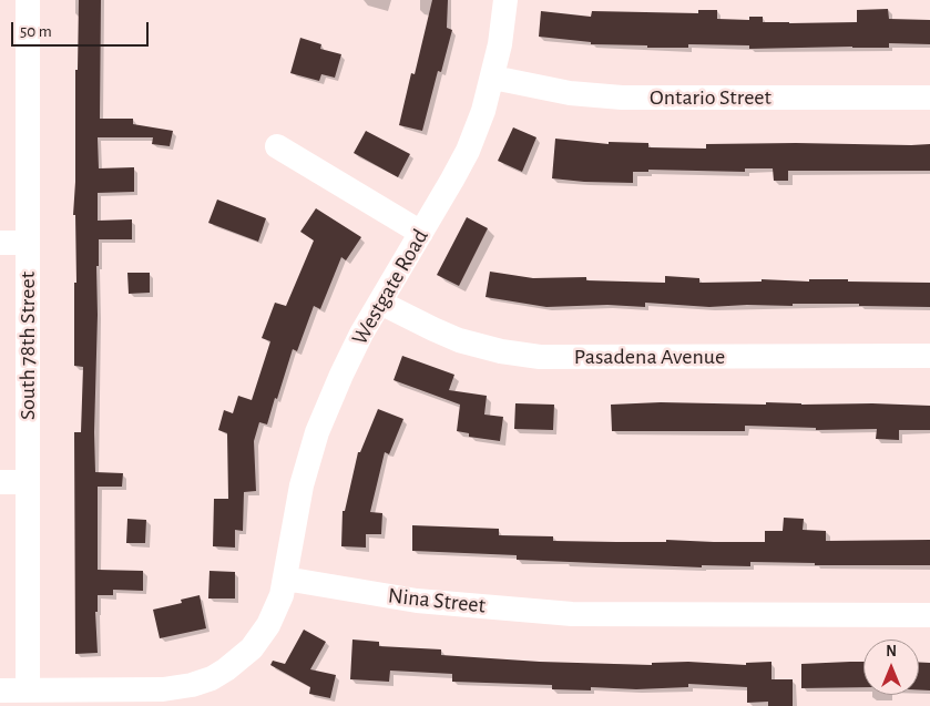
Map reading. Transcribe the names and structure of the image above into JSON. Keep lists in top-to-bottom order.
{
  "streets": {
    "street": [
      "Ontario Street",
      "Westgate Road",
      "South 78th Street",
      "Pasadena Avenue",
      "Nina Street"
    ]
  },
  "crossings": [
    ["Ontario Street", "Westgate Road"],
    ["Westgate Road", "Pasadena Avenue"],
    ["Westgate Road", "Nina Street"]
  ],
  "scale_bar": "50 m",
  "north": "top"
}
